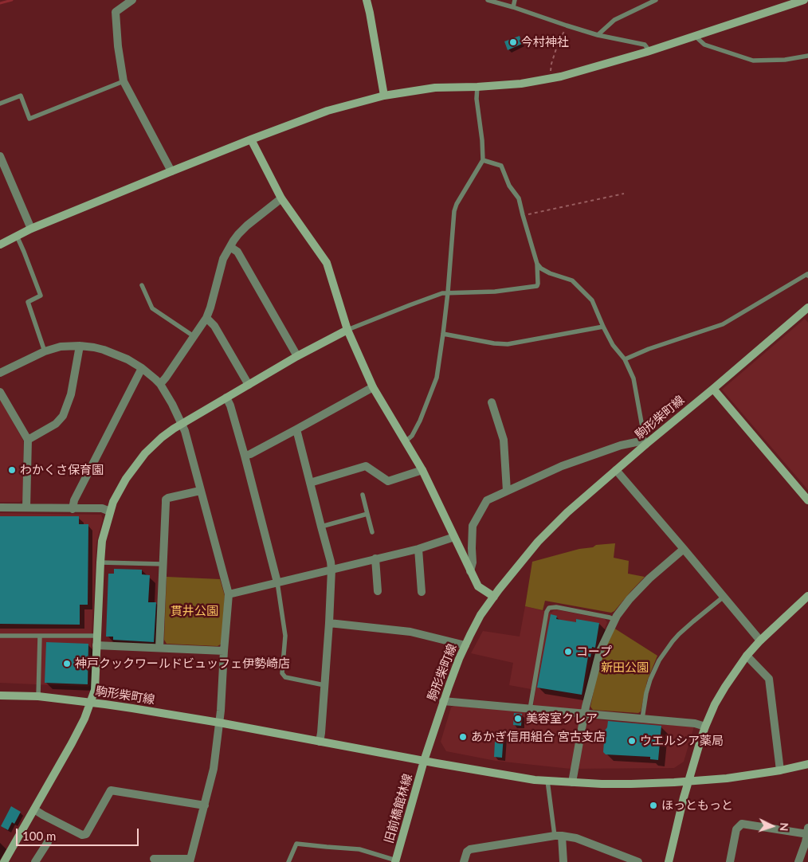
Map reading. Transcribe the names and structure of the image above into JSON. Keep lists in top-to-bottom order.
{
  "streets": {
    "street": ["駒形柴町線", "旧前橋館林線"]
  },
  "crossings": [
    ["駒形柴町線", "旧前橋館林線"]
  ],
  "parks": ["貫井公園", "新田公園"],
  "places": [
    "今村神社",
    "わかくさ保育園",
    "コープ",
    "神戸クックワールドビュッフェ伊勢崎店",
    "美容室クレア",
    "あかぎ信用組合 宮古支店",
    "ウエルシア薬局",
    "ほっともっと"
  ],
  "scale_bar": "100 m",
  "north": "right"
}
